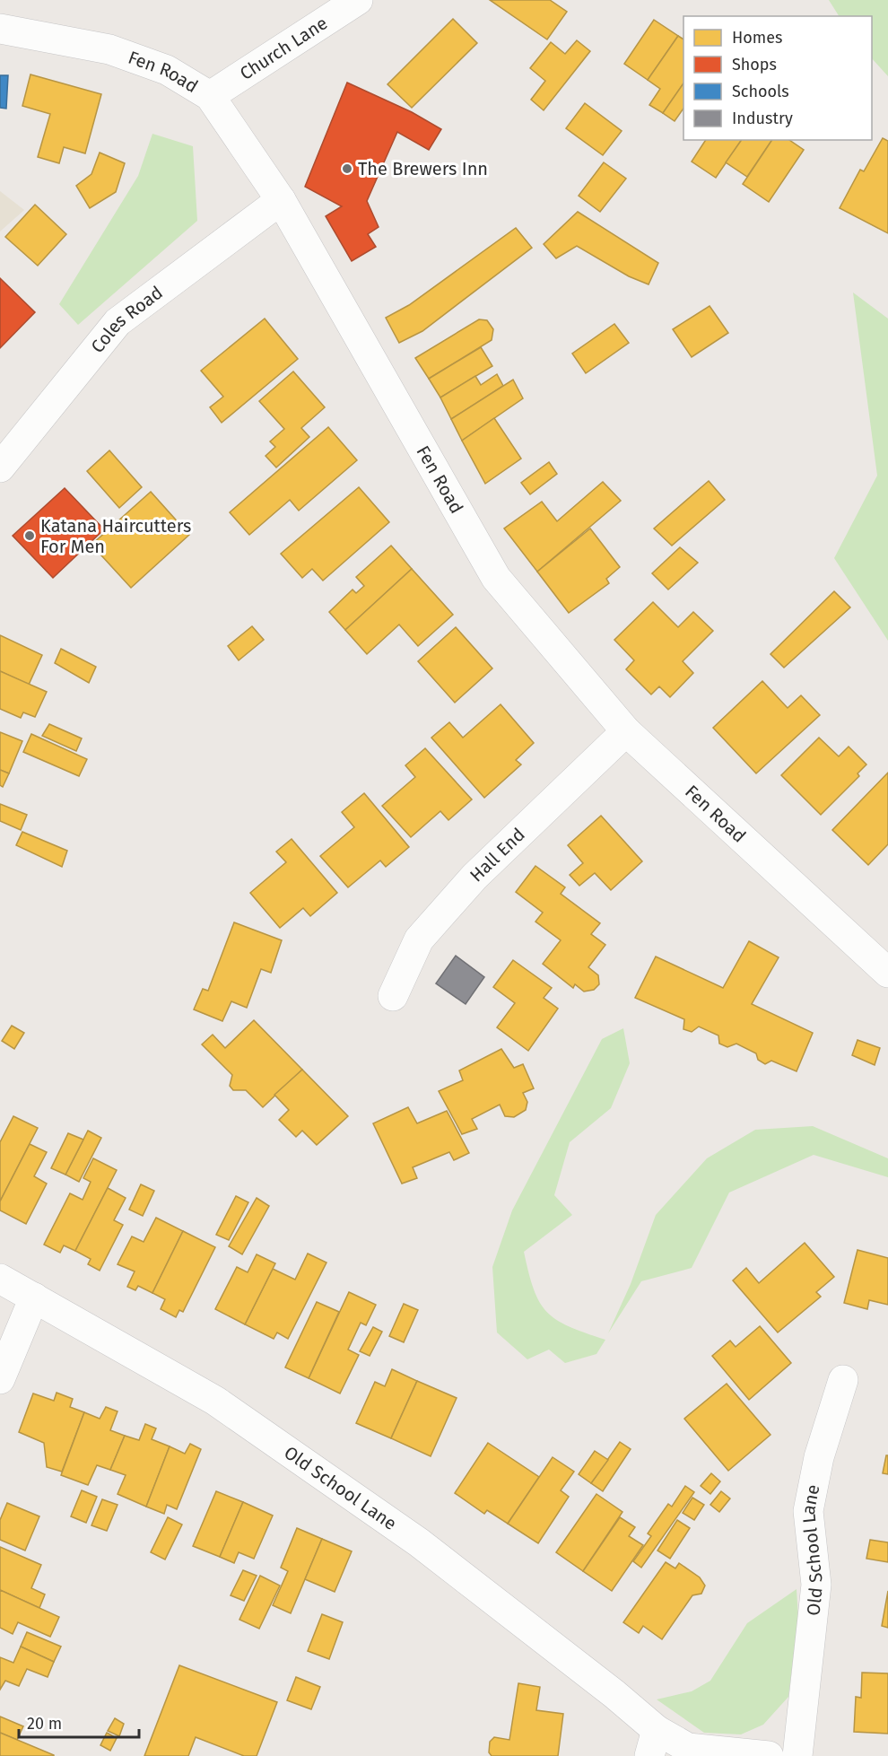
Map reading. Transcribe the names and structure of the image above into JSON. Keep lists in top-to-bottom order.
{
  "streets": {
    "street": [
      "Church Lane",
      "Fen Road",
      "Coles Road",
      "Hall End",
      "Old School Lane"
    ]
  },
  "crossings": [
    ["Church Lane", "Fen Road"],
    ["Fen Road", "Coles Road"],
    ["Fen Road", "Hall End"]
  ],
  "places": ["The Brewers Inn", "Katana Haircutters For Men"],
  "legend": [
    "Homes",
    "Shops",
    "Schools",
    "Industry"
  ],
  "scale_bar": "20 m"
}
